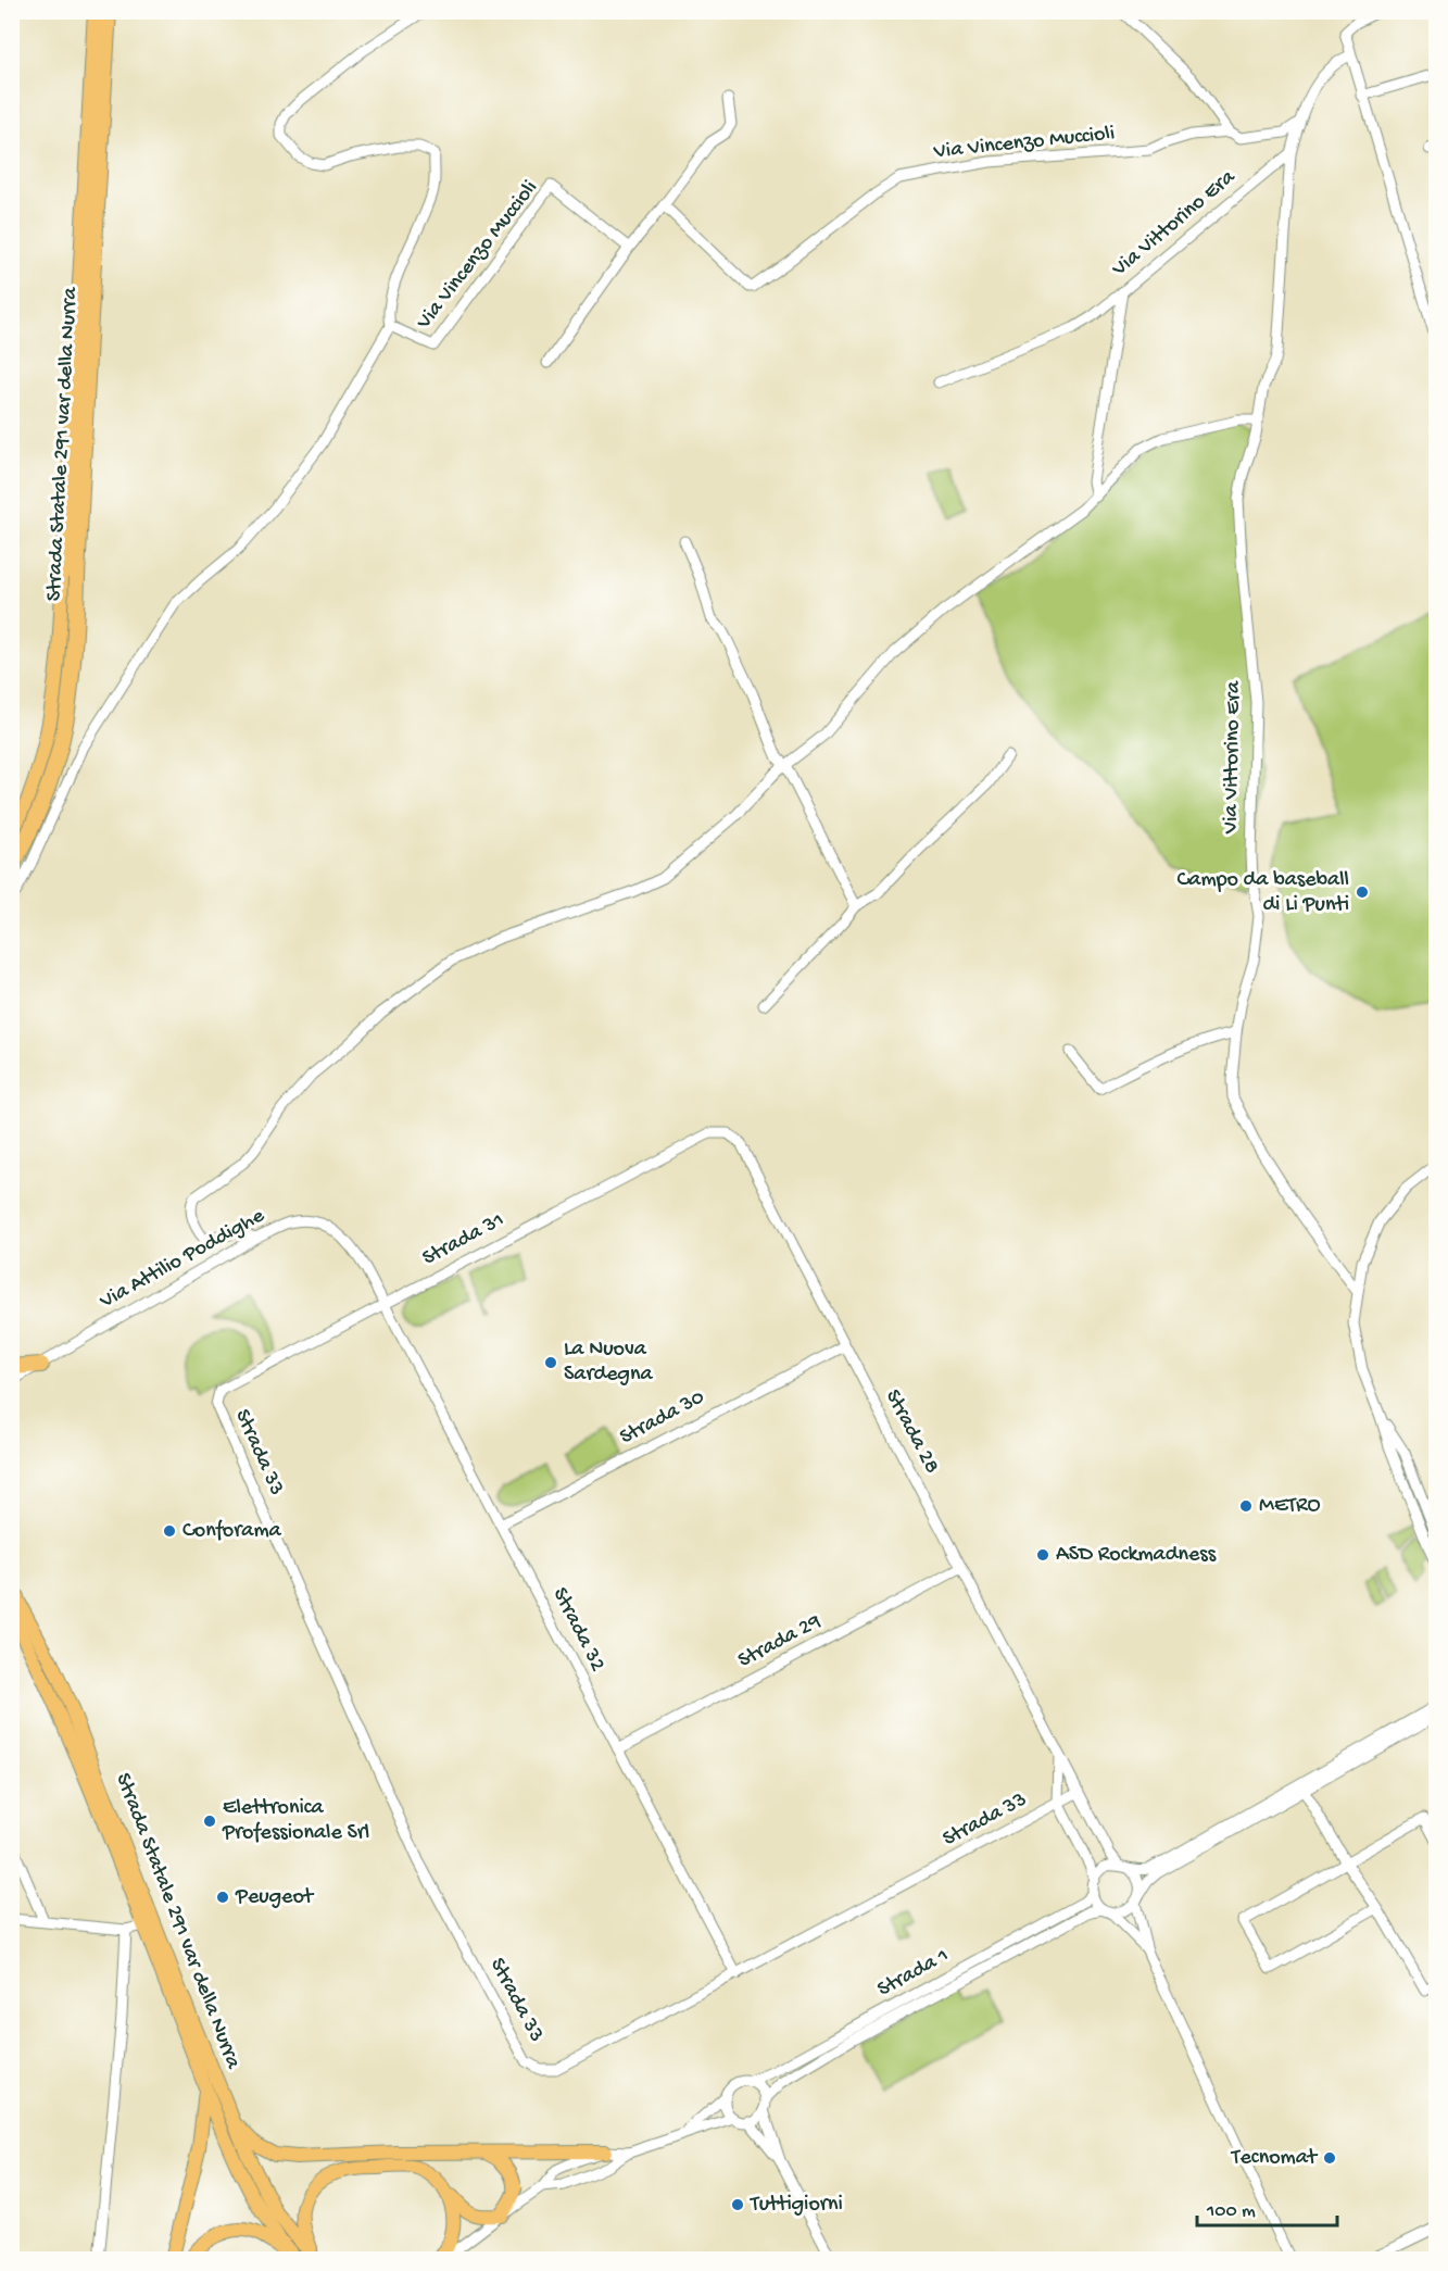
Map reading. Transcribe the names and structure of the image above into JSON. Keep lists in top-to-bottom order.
{
  "streets": {
    "highway": ["Strada Statale 291 var della Nurra"],
    "street": [
      "Via Vincenzo Muccioli",
      "Via Vittorino Era",
      "Strada 31",
      "Via Attilio Poddighe",
      "Strada 30",
      "Strada 28",
      "Strada 33",
      "Strada 32",
      "Strada 29",
      "Strada 1"
    ]
  },
  "crossings": [
    ["Strada 31", "Via Attilio Poddighe"],
    ["Strada 31", "Strada 28"],
    ["Strada 31", "Strada 33"],
    ["Strada 31", "Strada 32"],
    ["Via Attilio Poddighe", "Strada 32"],
    ["Strada 30", "Strada 28"],
    ["Strada 30", "Strada 32"],
    ["Strada 28", "Strada 33"],
    ["Strada 28", "Strada 29"],
    ["Strada 28", "Strada 1"],
    ["Strada 33", "Strada 32"],
    ["Strada 32", "Strada 29"]
  ],
  "places": [
    "Campo da baseball di Li Punti",
    "La Nuova Sardegna",
    "METRO",
    "Conforama",
    "ASD Rockmadness",
    "Elettronica Professionale Srl",
    "Peugeot",
    "Tecnomat",
    "Tuttigiorni"
  ],
  "scale_bar": "100 m"
}
